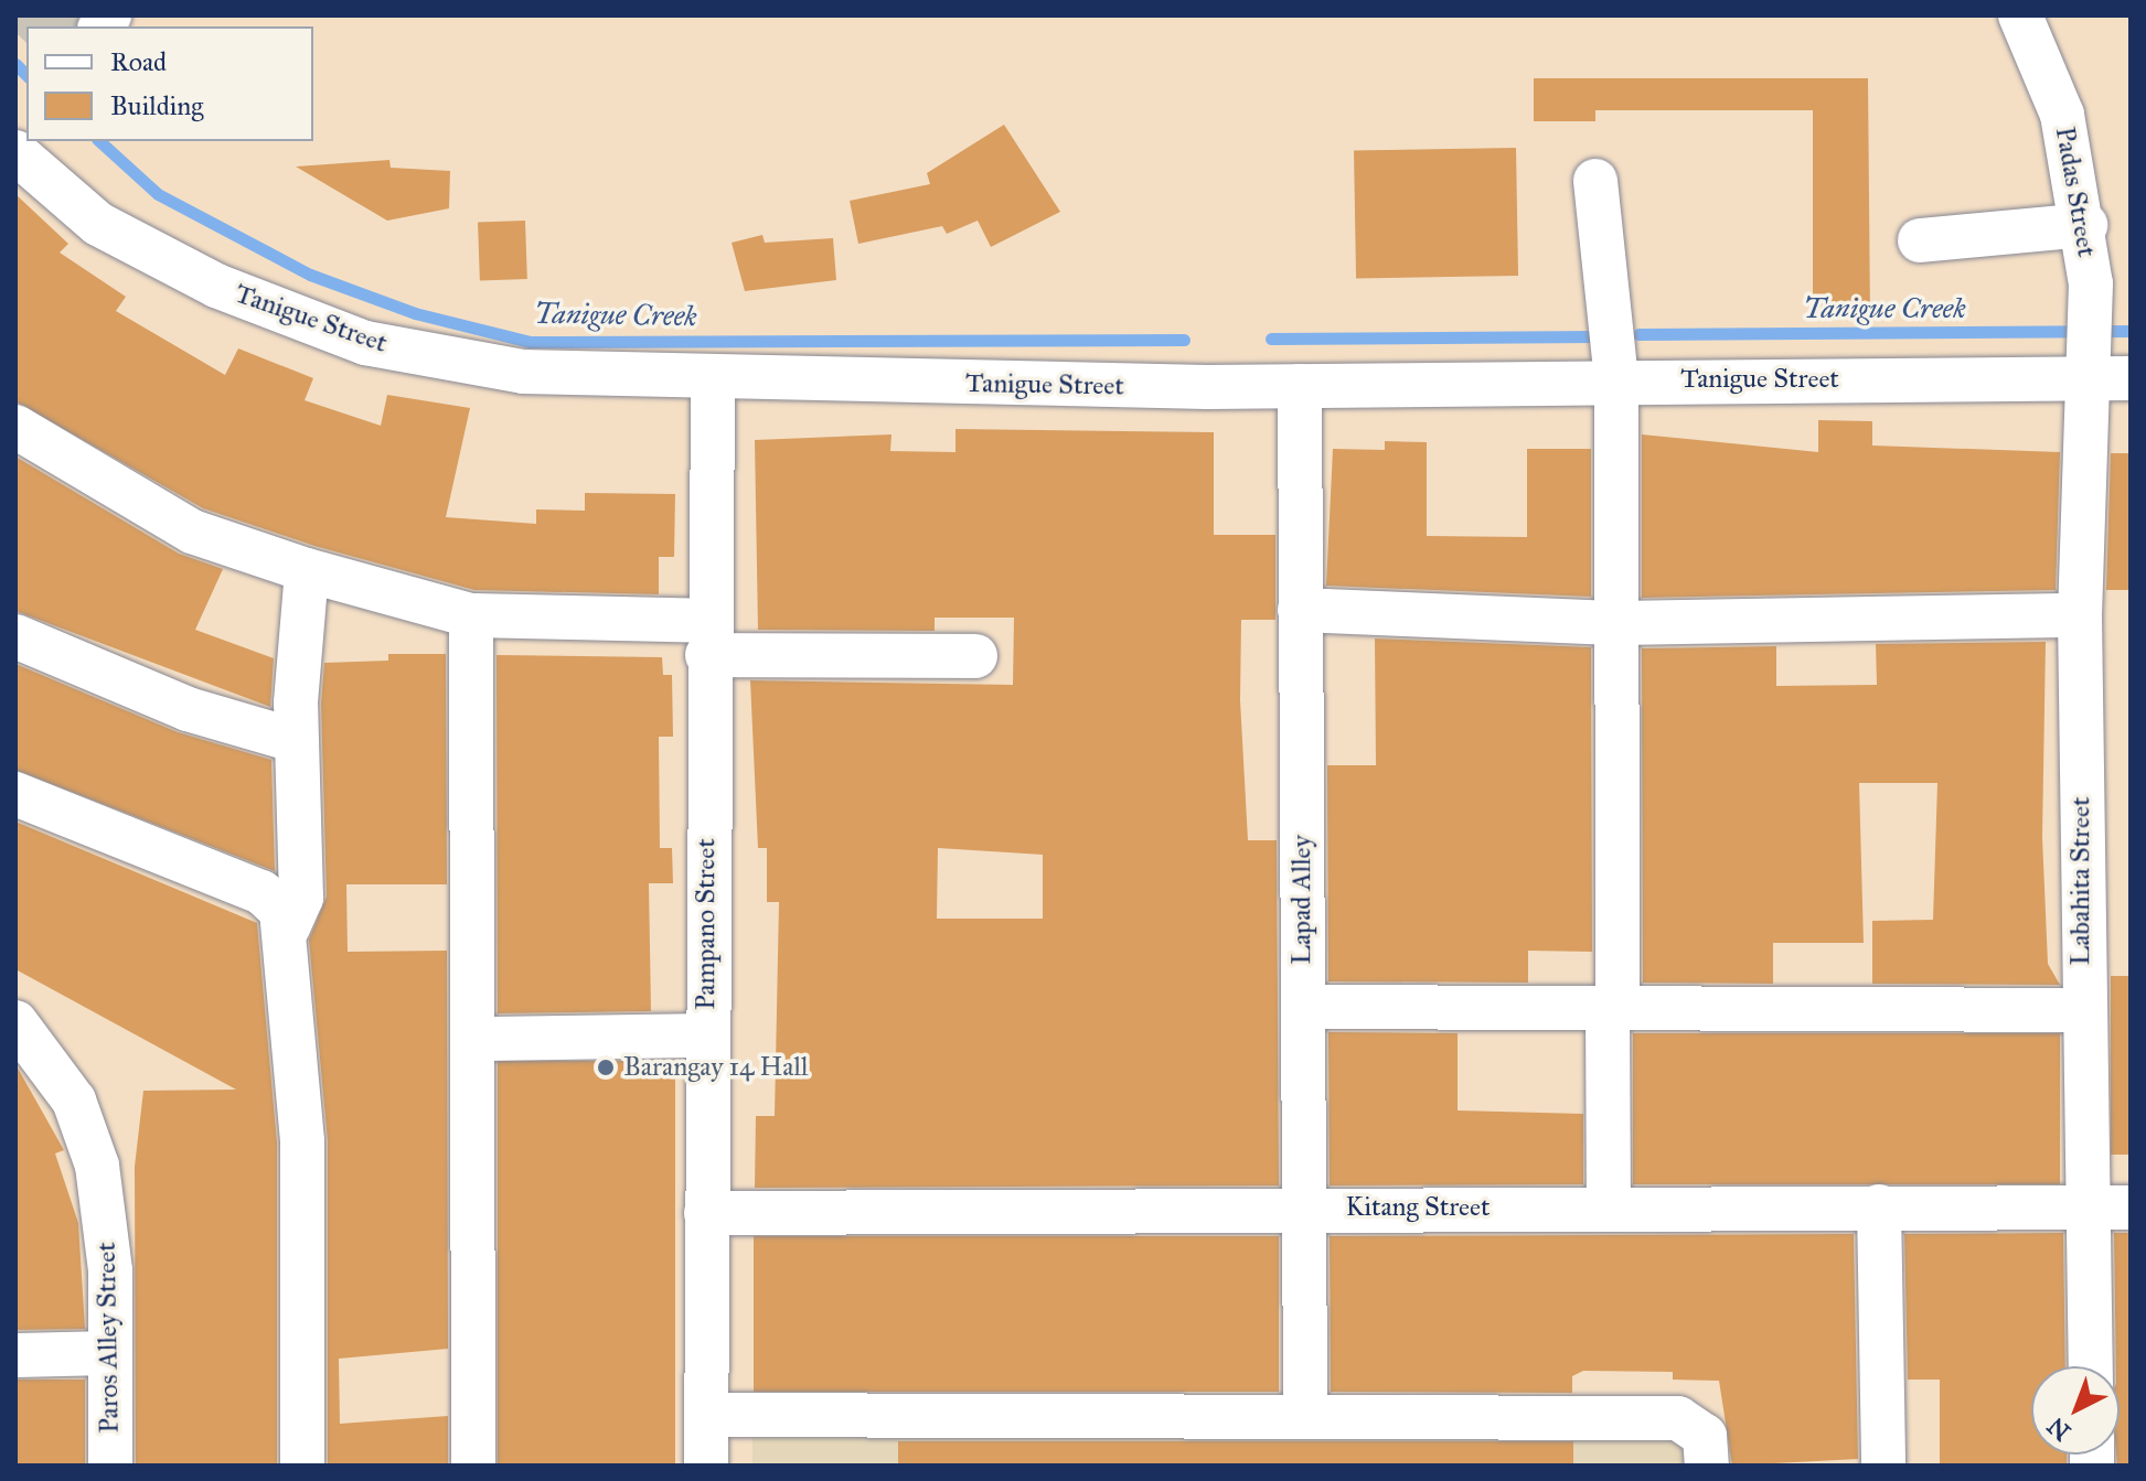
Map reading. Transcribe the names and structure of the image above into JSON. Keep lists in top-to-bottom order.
{
  "streets": {
    "street": [
      "Padas Street",
      "Tanigue Street",
      "Labahita Street",
      "Lapad Alley",
      "Pampano Street",
      "Kitang Street",
      "Paros Alley Street"
    ]
  },
  "crossings": [
    ["Padas Street", "Tanigue Street"],
    ["Padas Street", "Labahita Street"],
    ["Tanigue Street", "Labahita Street"],
    ["Tanigue Street", "Lapad Alley"],
    ["Tanigue Street", "Pampano Street"],
    ["Labahita Street", "Kitang Street"],
    ["Lapad Alley", "Kitang Street"],
    ["Pampano Street", "Kitang Street"]
  ],
  "water": ["Tanigue Creek"],
  "places": ["Barangay 14 Hall"],
  "legend": ["Road", "Building"],
  "north": "bottom left"
}
